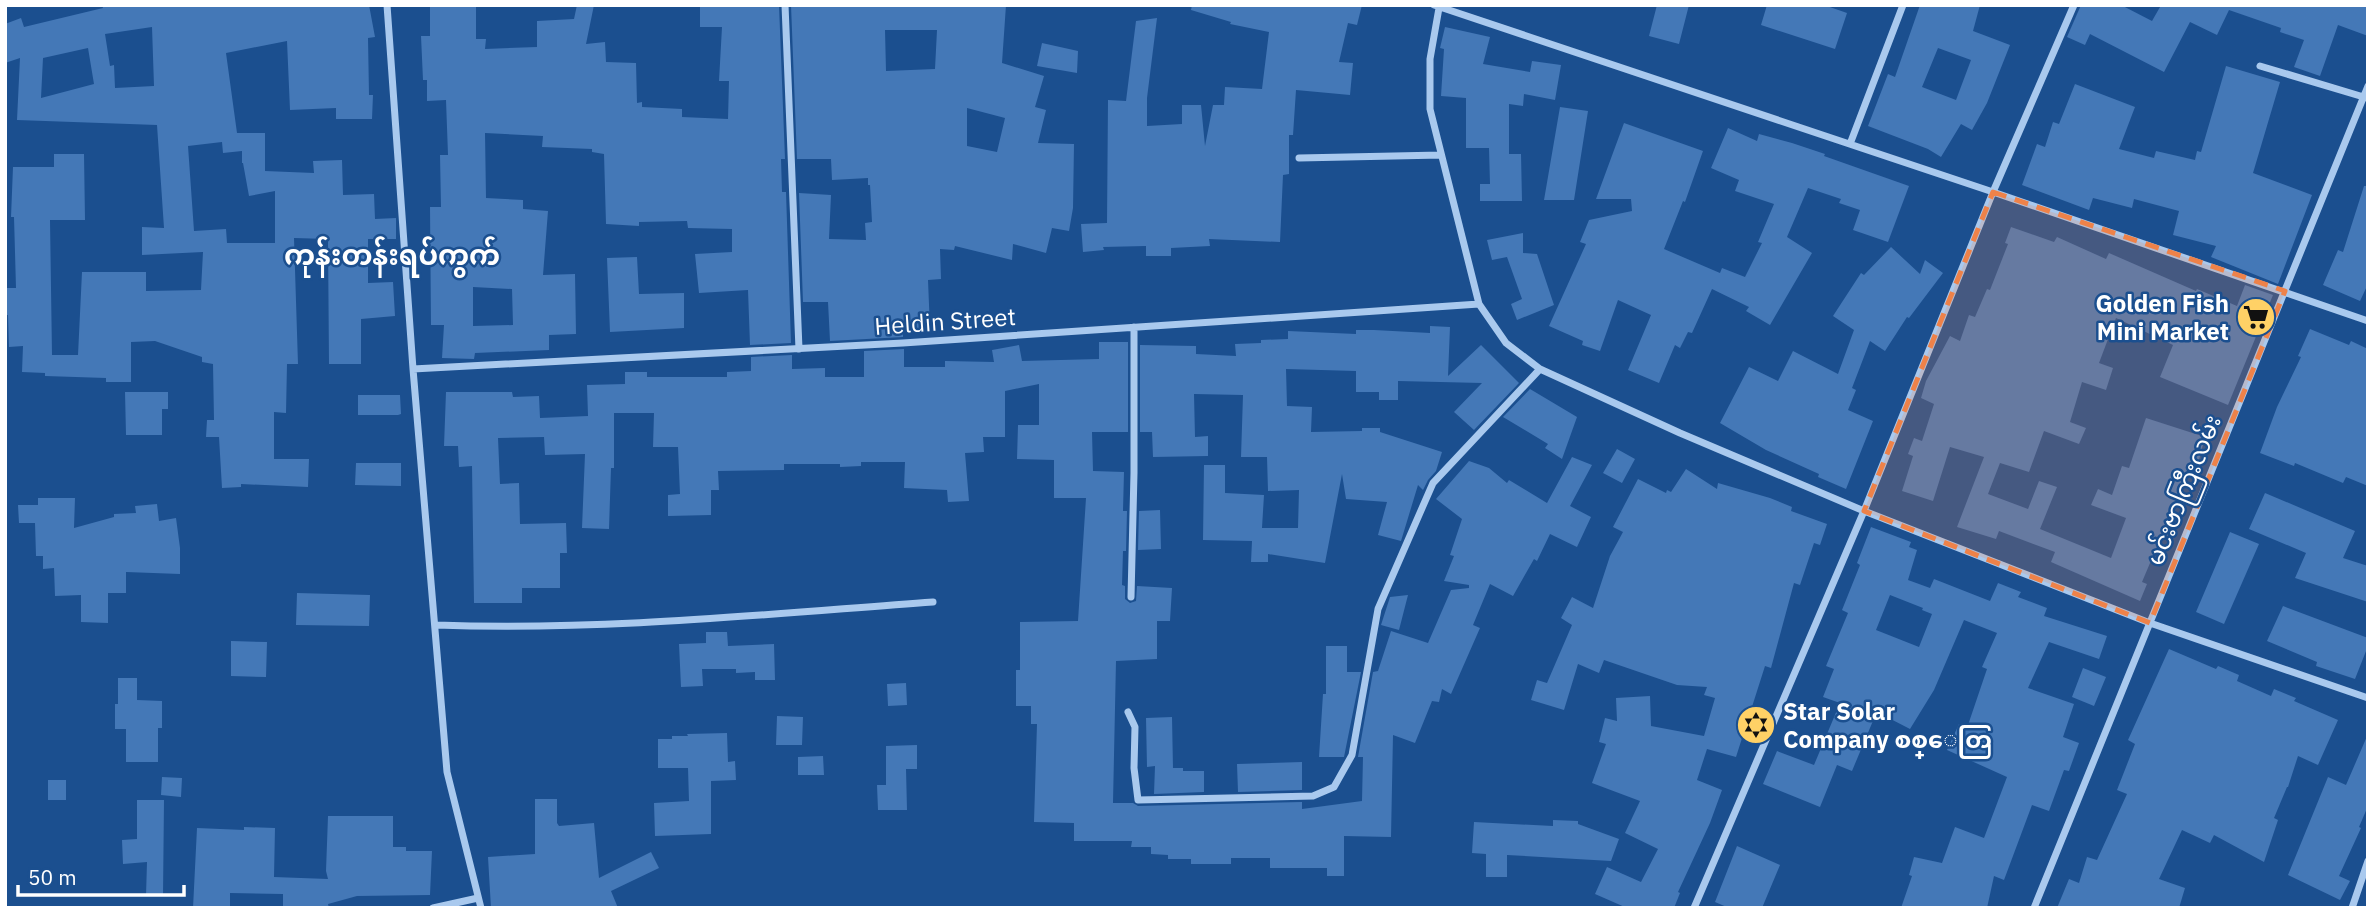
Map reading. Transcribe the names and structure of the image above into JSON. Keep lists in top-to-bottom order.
{
  "streets": {
    "street": ["Heldin Street", "မင်းဗာကြီးလမ်း"]
  },
  "districts": ["ကုန်းတန်းရပ်ကွက်"],
  "places": {
    "supermarket": ["Golden Fish Mini Market"],
    "synagogue": ["Star Solar Company စစ္ေတြ"]
  },
  "scale_bar": "50 m"
}
